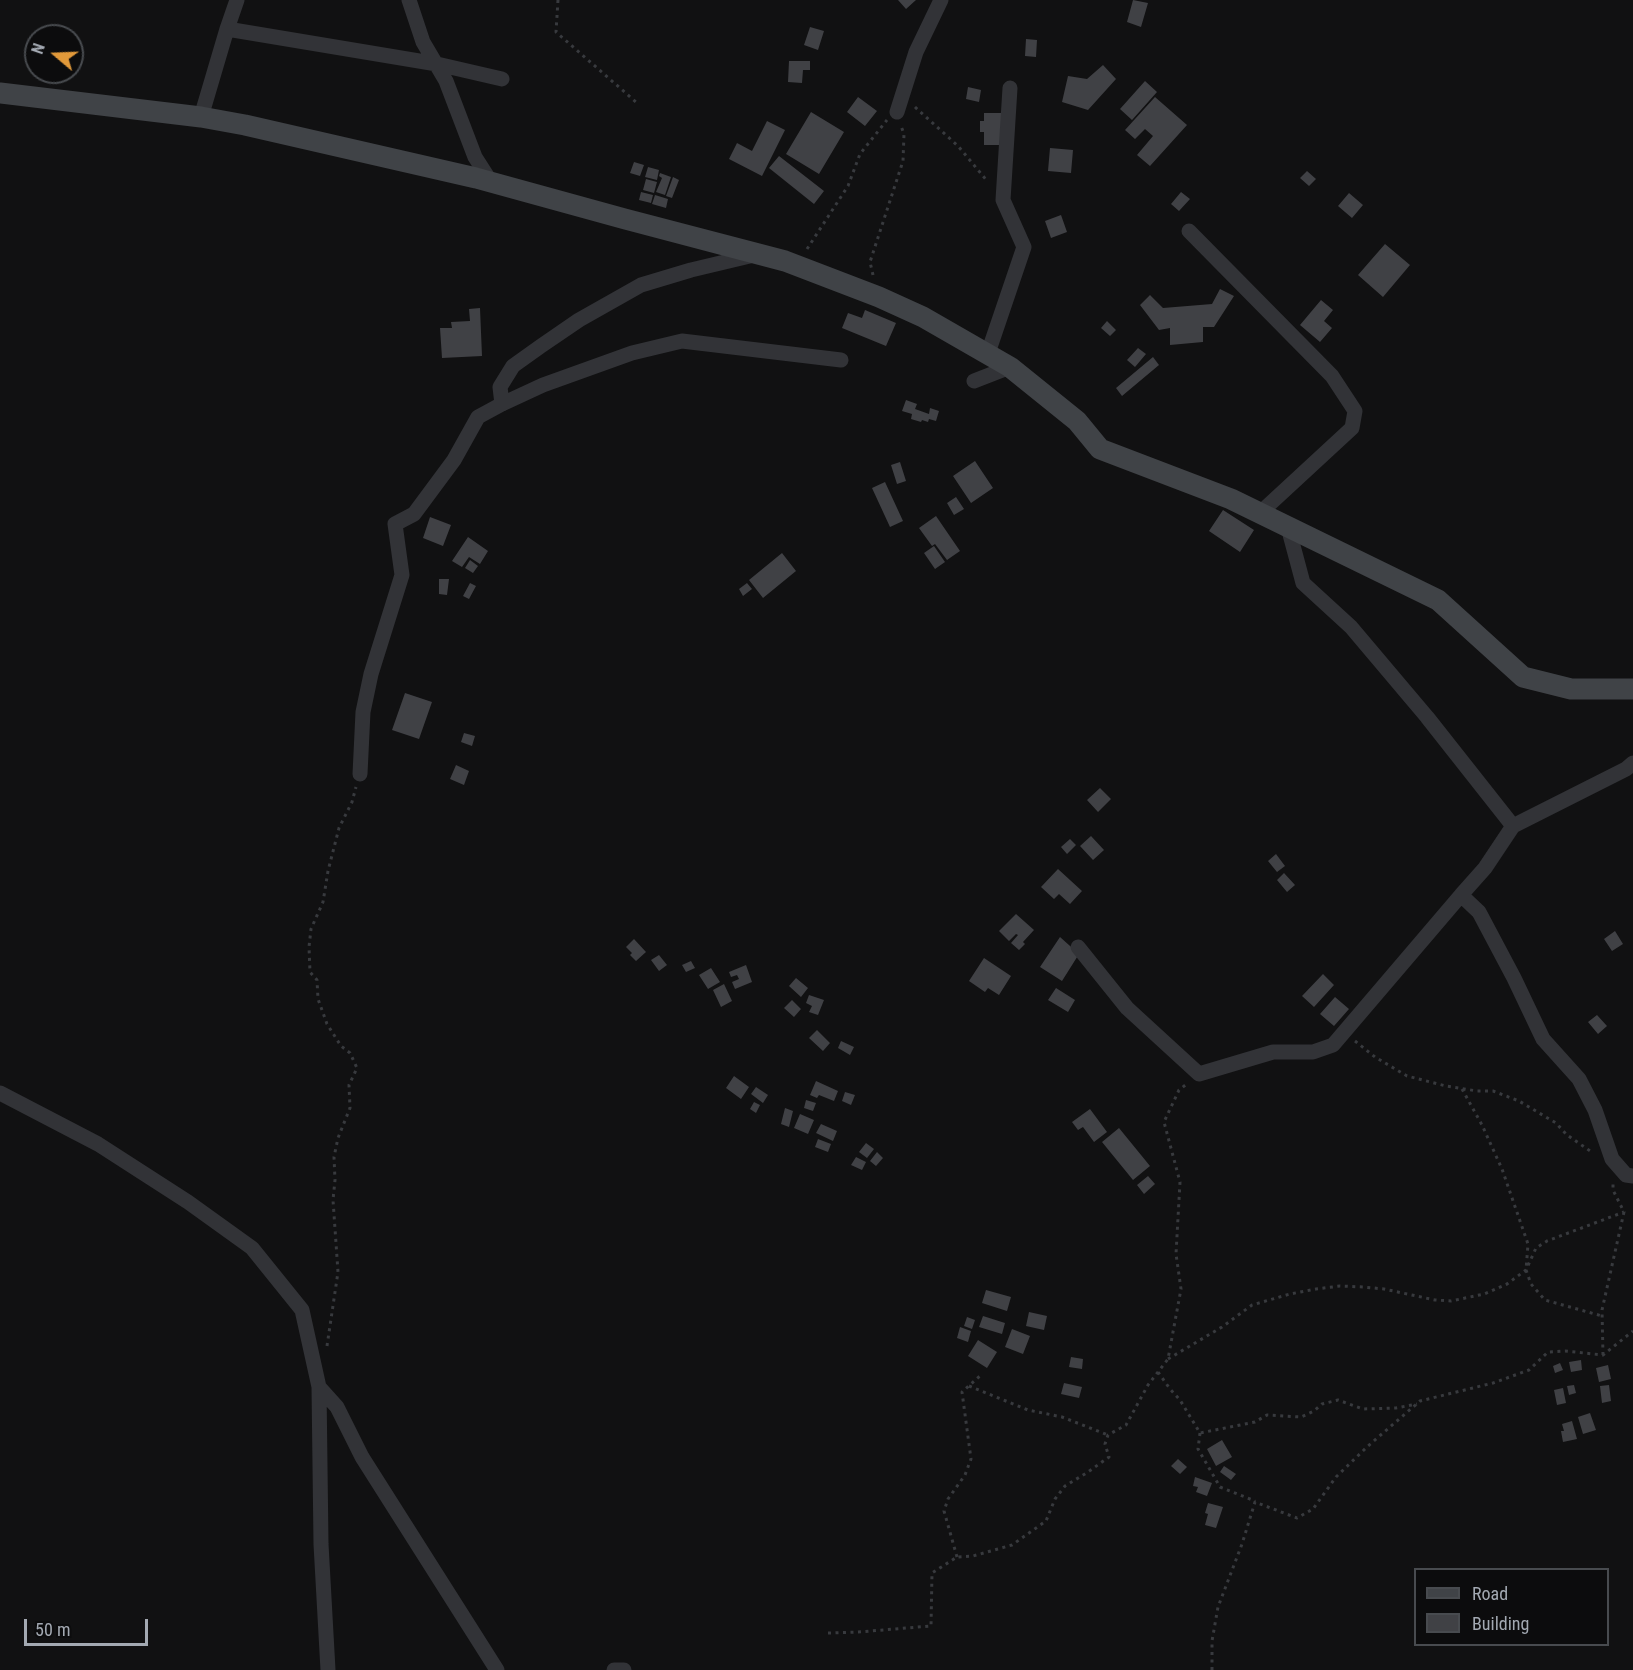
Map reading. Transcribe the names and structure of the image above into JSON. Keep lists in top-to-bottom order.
{
  "legend": ["Road", "Building"],
  "scale_bar": "50 m",
  "north": "left"
}
